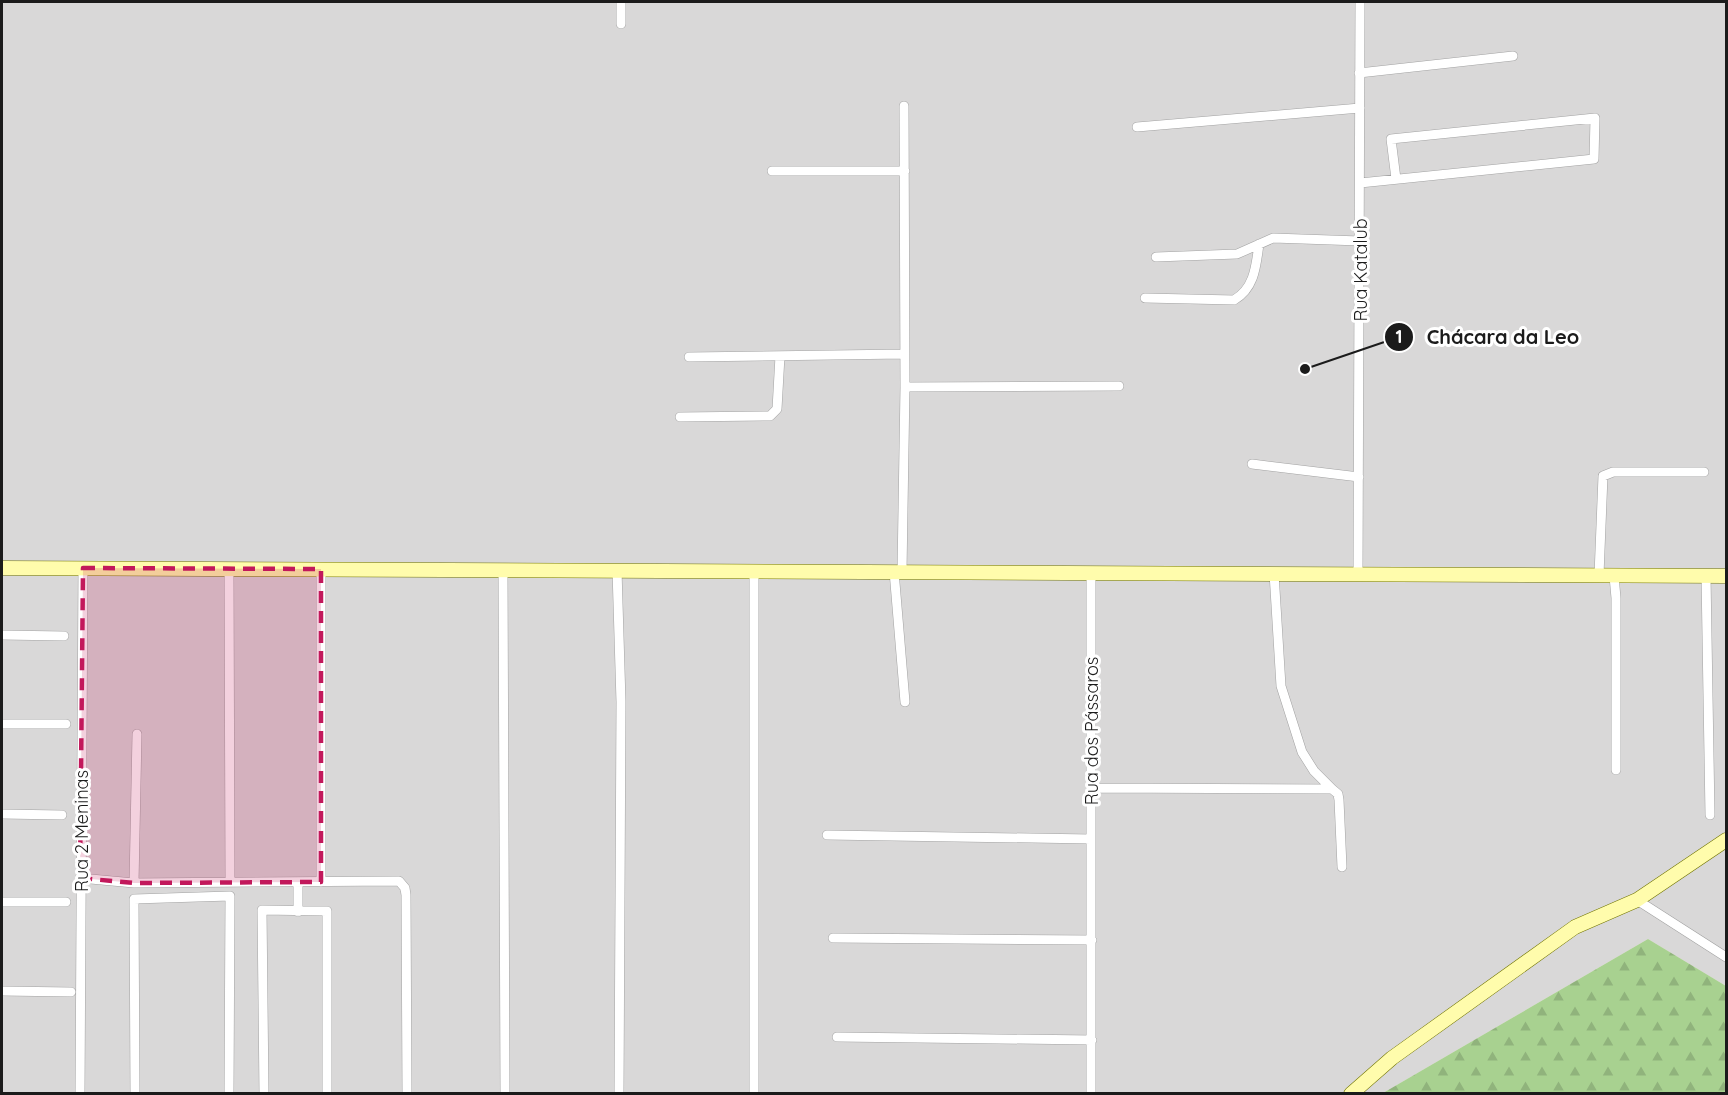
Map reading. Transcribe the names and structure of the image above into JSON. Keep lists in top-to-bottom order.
{
  "streets": {
    "street": ["Rua Katalub", "Rua dos Pássaros", "Rua 2 Meninas"]
  },
  "places": ["Chácara da Leo"]
}
